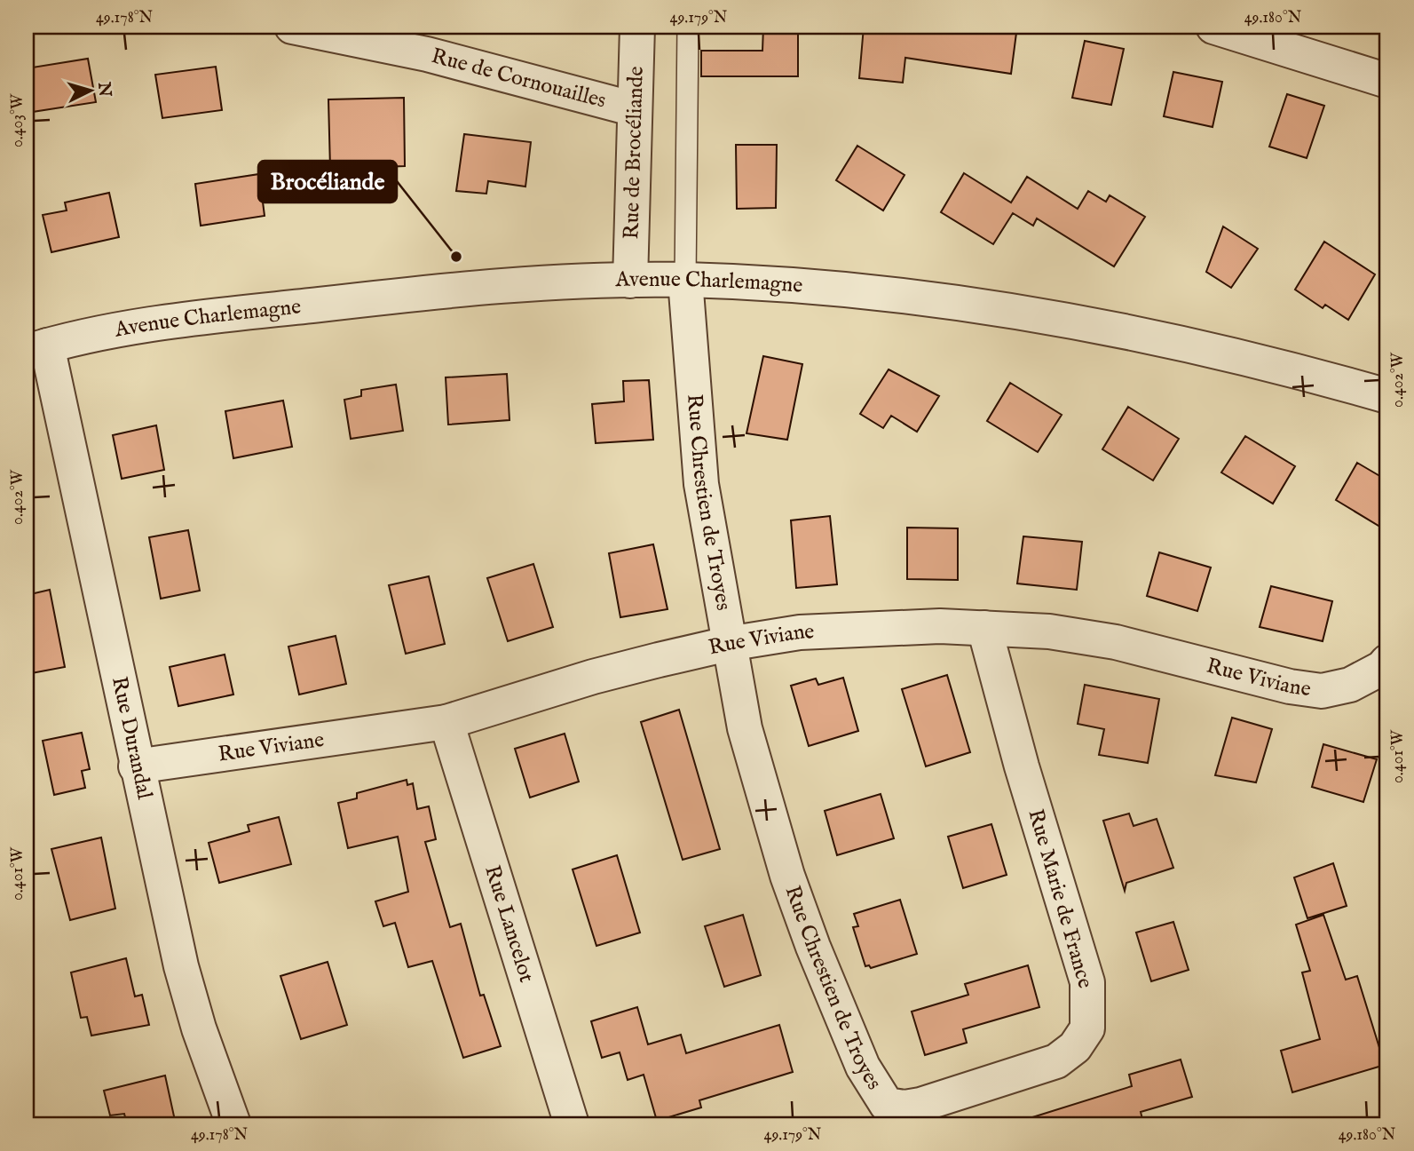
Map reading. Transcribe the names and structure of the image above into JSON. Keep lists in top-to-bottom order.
{
  "streets": {
    "street": [
      "Rue de Cornouailles",
      "Rue de Brocéliande",
      "Avenue Charlemagne",
      "Rue Chrestien de Troyes",
      "Rue Viviane",
      "Rue Durandal",
      "Rue Marie de France",
      "Rue Lancelot"
    ]
  },
  "crossings": [
    ["Rue de Cornouailles", "Rue de Brocéliande"],
    ["Rue de Brocéliande", "Avenue Charlemagne"],
    ["Avenue Charlemagne", "Rue Chrestien de Troyes"],
    ["Avenue Charlemagne", "Rue Durandal"],
    ["Rue Chrestien de Troyes", "Rue Viviane"],
    ["Rue Chrestien de Troyes", "Rue Marie de France"],
    ["Rue Viviane", "Rue Durandal"],
    ["Rue Viviane", "Rue Marie de France"],
    ["Rue Viviane", "Rue Lancelot"]
  ],
  "places": ["Brocéliande"],
  "north": "right",
  "coordinates": [
    "49.178°N",
    "49.179°N",
    "49.180°N",
    "0.403°W",
    "0.402°W",
    "0.401°W"
  ]
}
